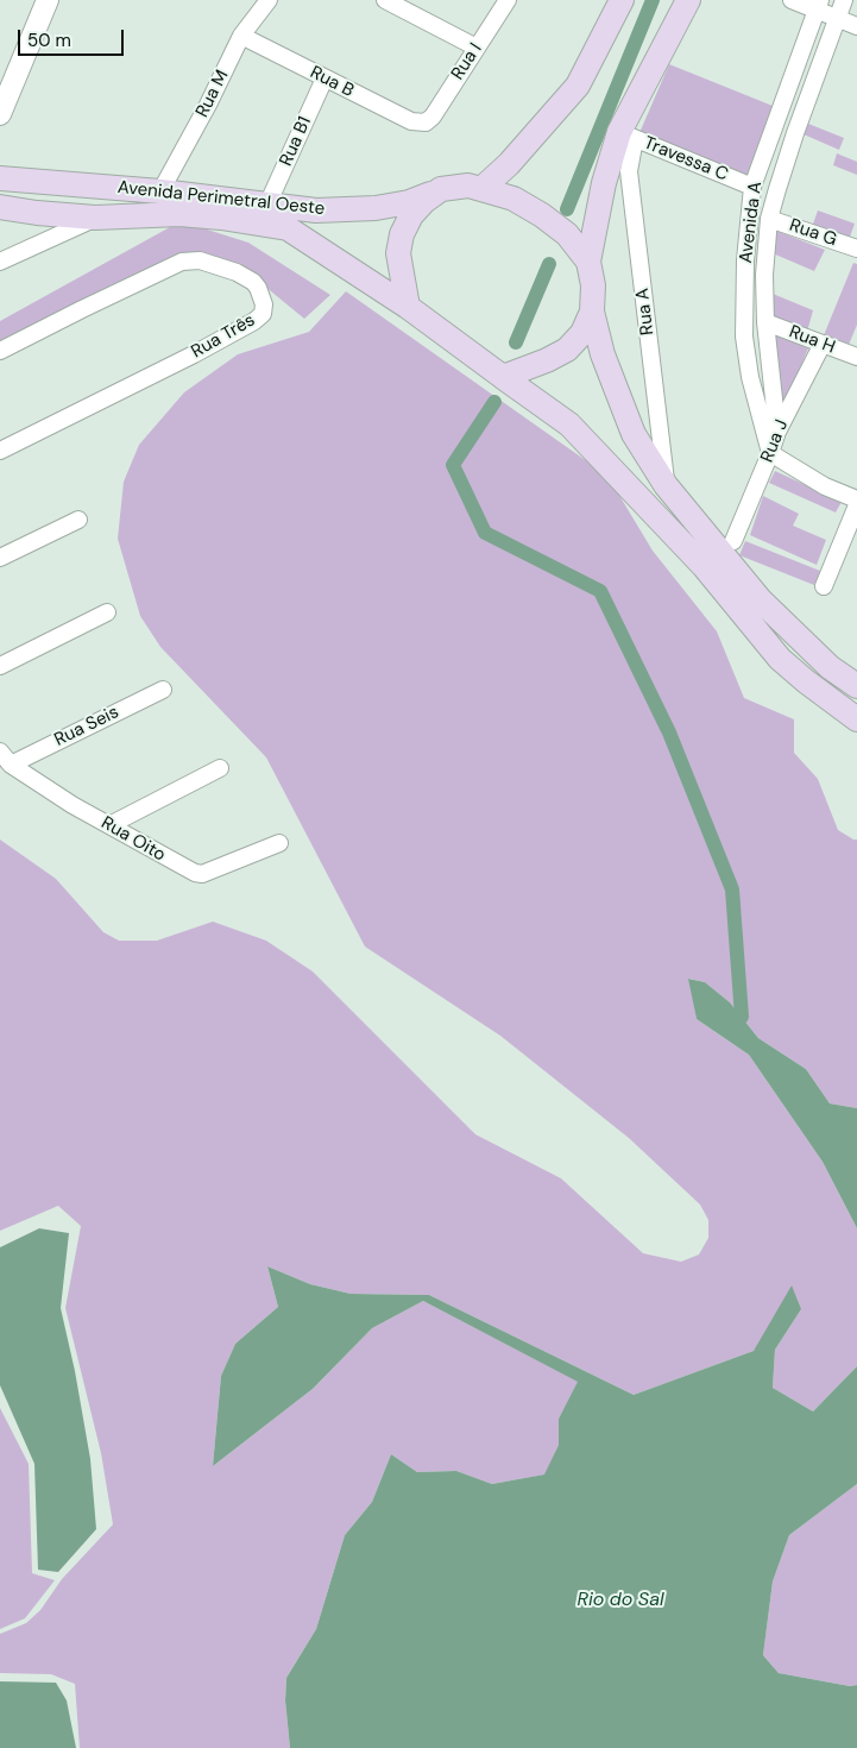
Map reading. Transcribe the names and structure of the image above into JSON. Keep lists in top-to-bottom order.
{
  "streets": {
    "main road": ["Avenida Perimetral Oeste", "Rua A"],
    "street": [
      "Rua I",
      "Rua B",
      "Rua M",
      "Rua B1",
      "Travessa C",
      "Avenida A",
      "Rua G",
      "Rua Três",
      "Rua H",
      "Rua J",
      "Rua Seis",
      "Rua Oito"
    ]
  },
  "crossings": [
    ["Rua I", "Rua B"],
    ["Rua B", "Rua M"],
    ["Rua B", "Rua B1"],
    ["Rua M", "Avenida Perimetral Oeste"],
    ["Rua B1", "Avenida Perimetral Oeste"],
    ["Travessa C", "Avenida A"],
    ["Travessa C", "Rua A"],
    ["Avenida Perimetral Oeste", "Rua A"],
    ["Avenida A", "Rua G"],
    ["Avenida A", "Rua H"],
    ["Avenida A", "Rua J"],
    ["Rua H", "Rua J"],
    ["Rua Seis", "Rua Oito"]
  ],
  "water": ["Rio do Sal"],
  "scale_bar": "50 m"
}
